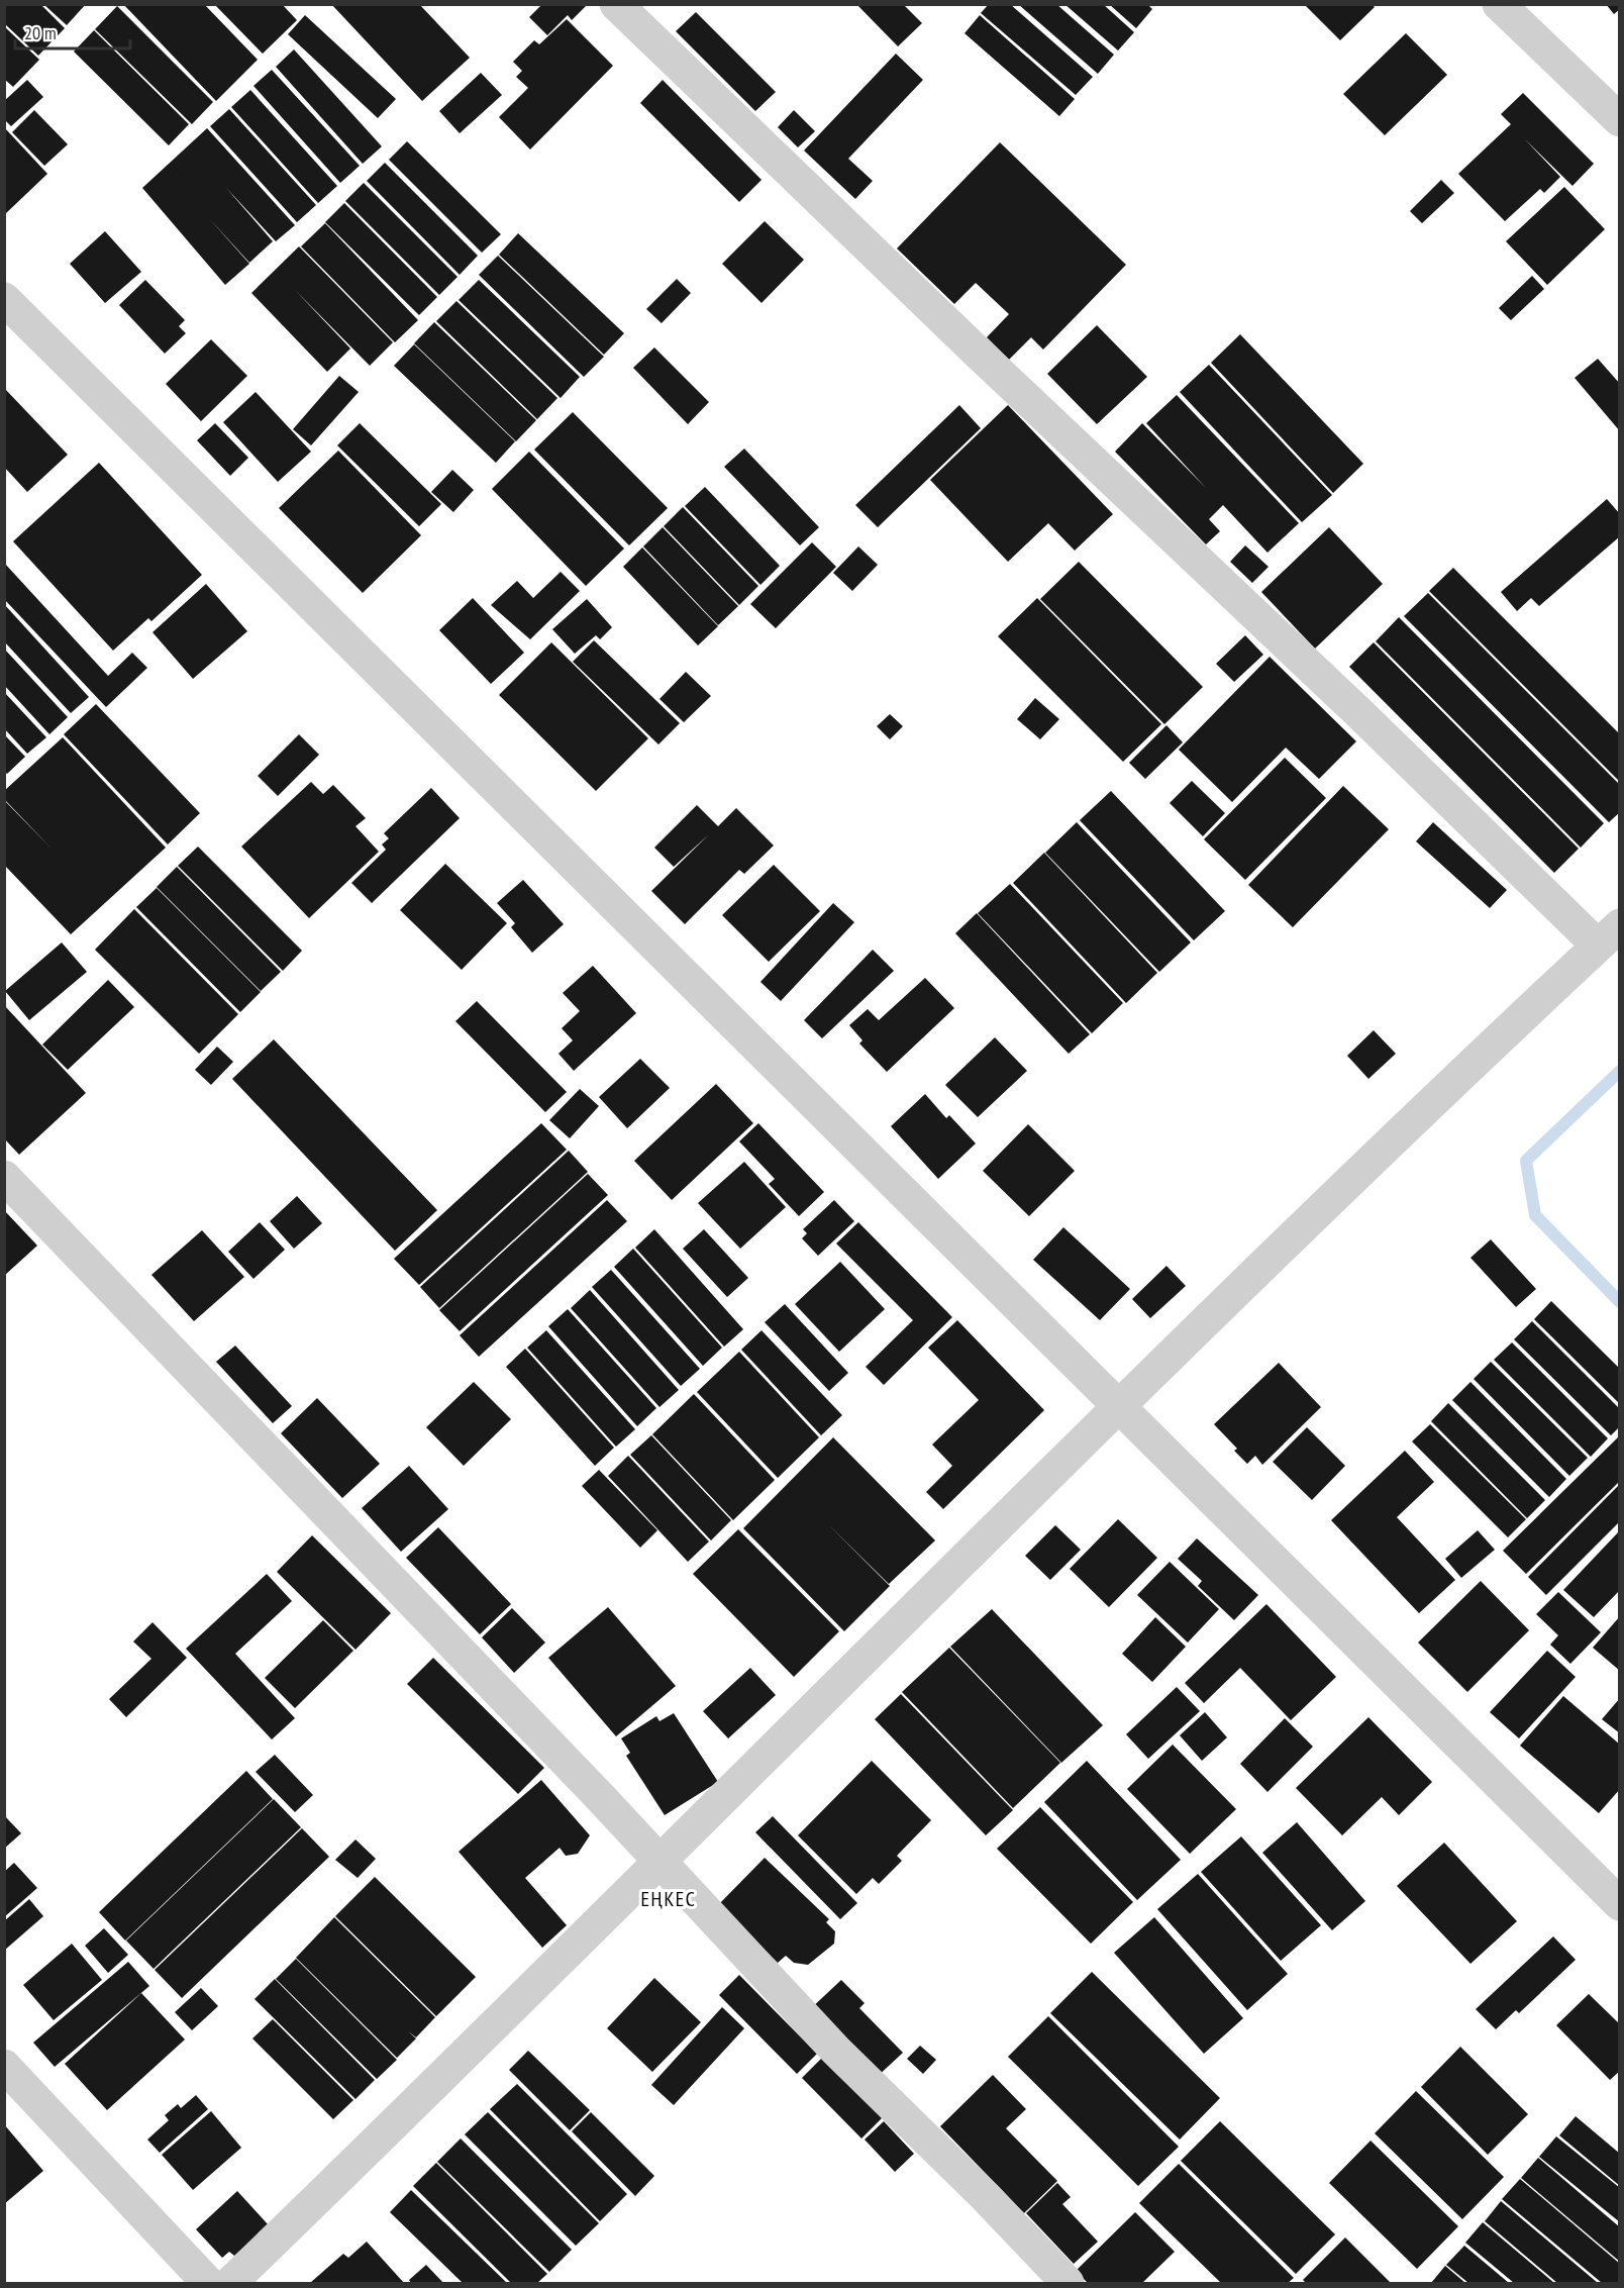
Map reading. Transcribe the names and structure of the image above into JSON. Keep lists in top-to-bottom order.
{
  "districts": ["ЕҢКЕС"],
  "scale_bar": "20 m"
}
